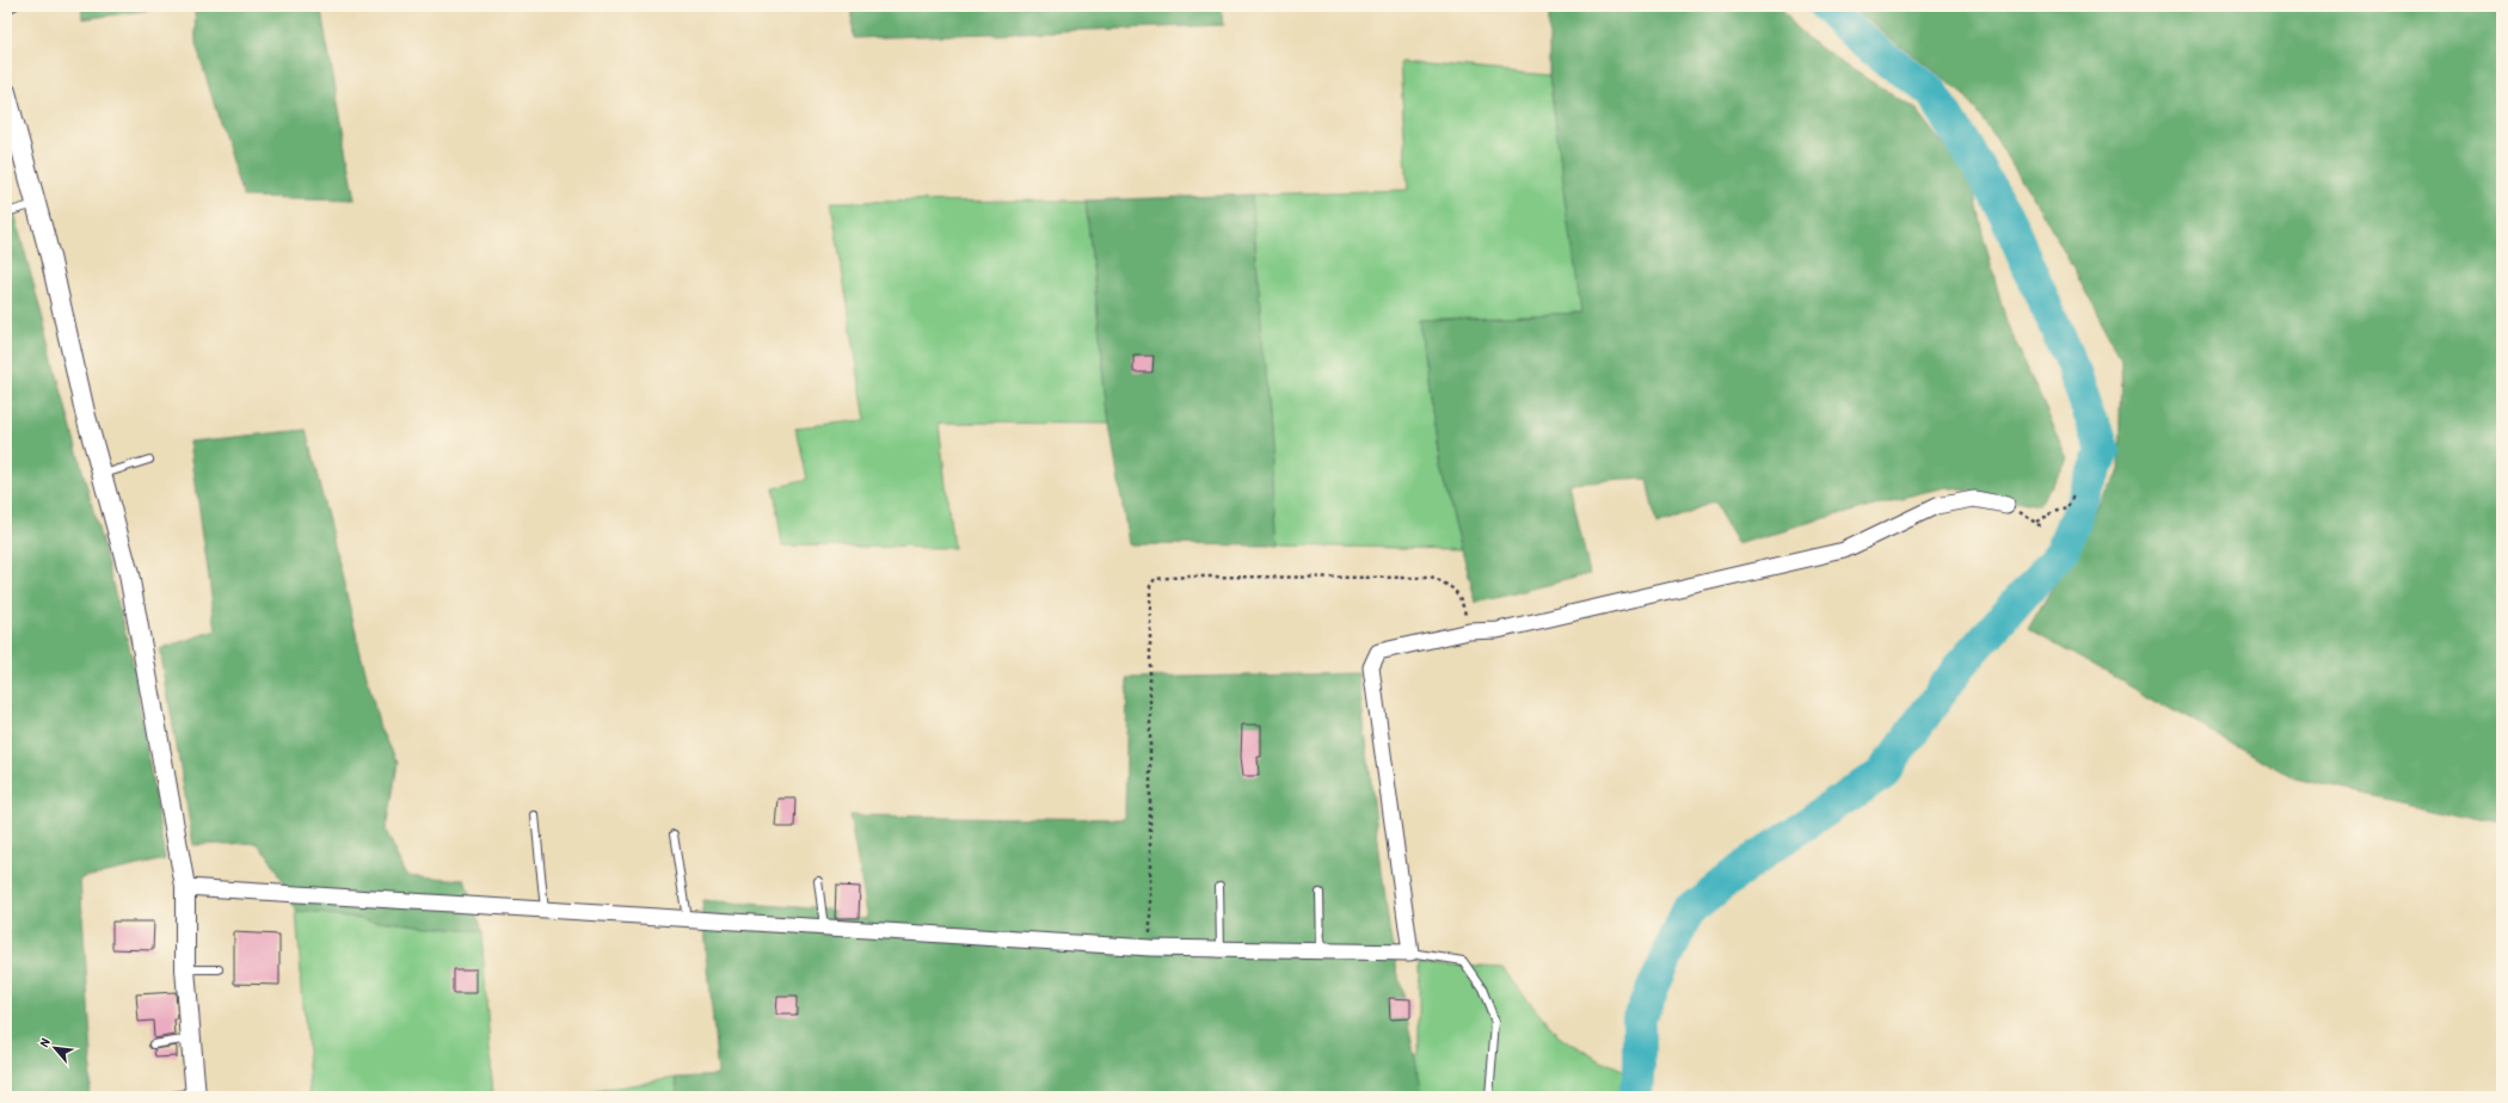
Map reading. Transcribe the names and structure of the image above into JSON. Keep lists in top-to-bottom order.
{
  "north": "top left"
}
